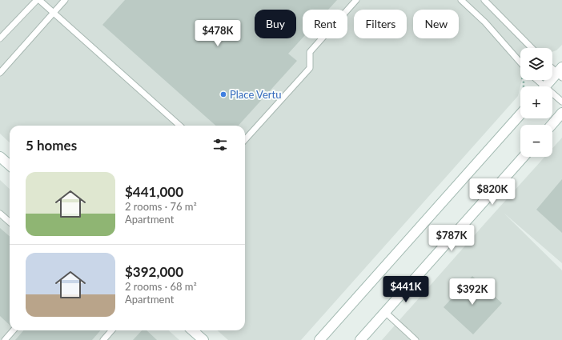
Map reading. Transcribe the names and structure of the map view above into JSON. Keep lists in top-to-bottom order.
{
  "places": ["Place Vertu"],
  "page": {
    "chip": [
      "Buy",
      "Rent",
      "Filters",
      "New"
    ],
    "price": [
      "$478K",
      "$820K",
      "$787K",
      "$441K",
      "$392K"
    ],
    "map_buttons": ["+", "−"],
    "heading": "5 homes",
    "list": [
      {
        "name": "$441,000",
        "note": "2 rooms · 76 m² · Apartment"
      },
      {
        "name": "$392,000",
        "note": "2 rooms · 68 m² · Apartment"
      }
    ]
  }
}
